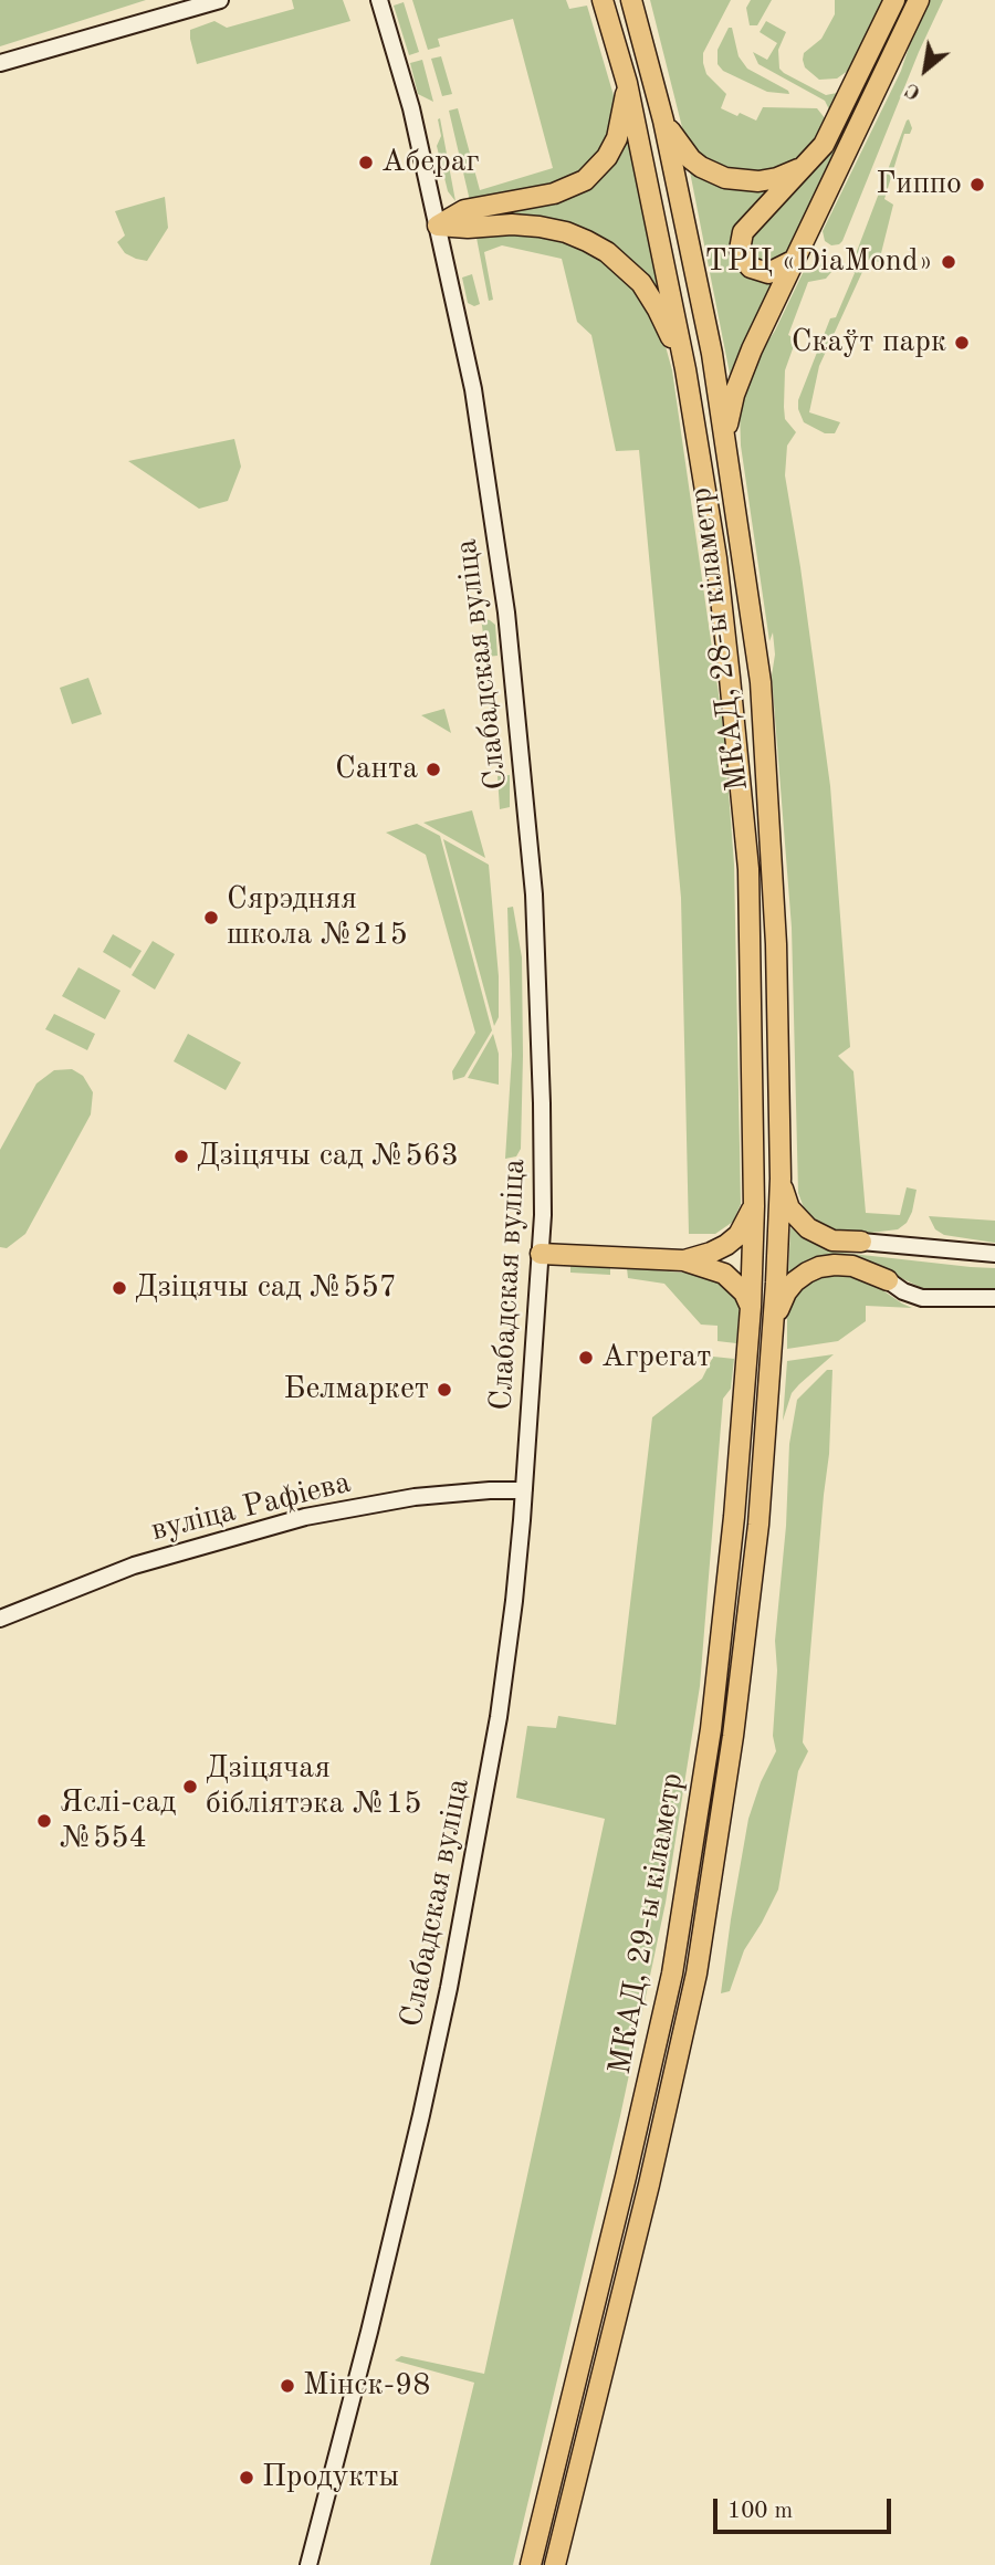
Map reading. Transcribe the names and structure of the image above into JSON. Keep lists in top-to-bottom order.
{
  "streets": {
    "highway": ["МКАД, 28-ы кіламетр", "МКАД, 29-ы кіламетр"],
    "main road": ["Слабадская вуліца", "вуліца Рафіева"]
  },
  "crossings": [
    ["МКАД, 28-ы кіламетр", "МКАД, 29-ы кіламетр"],
    ["Слабадская вуліца", "вуліца Рафіева"]
  ],
  "places": [
    "Абераг",
    "Гиппо",
    "ТРЦ «DiaMond»",
    "Скаўт парк",
    "Санта",
    "Сярэдняя школа №215",
    "Дзіцячы сад №563",
    "Дзіцячы сад №557",
    "Агрегат",
    "Белмаркет",
    "Дзіцячая бібліятэка №15",
    "Яслі-сад №554",
    "Мінск-98",
    "Продукты"
  ],
  "scale_bar": "100 m",
  "north": "bottom left"
}
